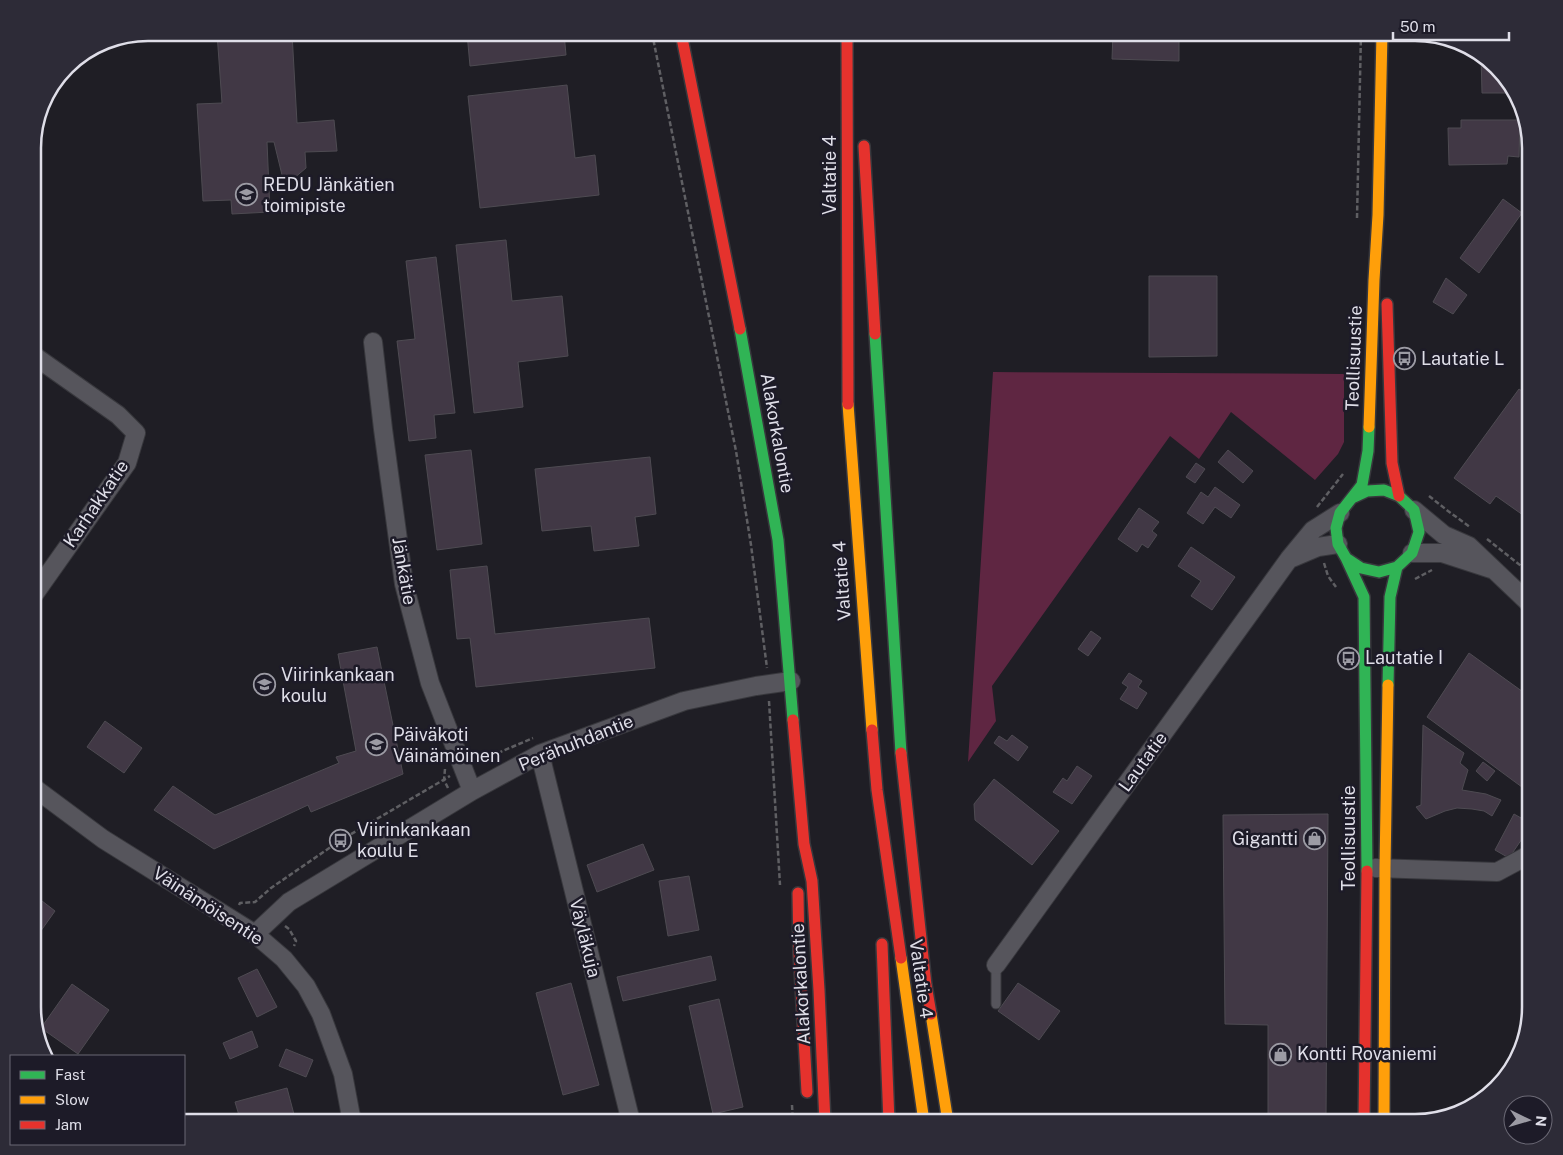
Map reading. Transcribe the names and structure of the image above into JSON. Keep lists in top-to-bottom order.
{
  "streets": {
    "main road": ["Valtatie 4", "Teollisuustie", "Alakorkalontie"],
    "street": [
      "Karhakkatie",
      "Jänkätie",
      "Perähuhdantie",
      "Lautatie",
      "Väinämöisentie",
      "Väyläkuja"
    ]
  },
  "crossings": [
    ["Teollisuustie", "Lautatie"],
    ["Alakorkalontie", "Perähuhdantie"],
    ["Jänkätie", "Perähuhdantie"],
    ["Perähuhdantie", "Väinämöisentie"],
    ["Perähuhdantie", "Väyläkuja"]
  ],
  "places": {
    "school or university": ["REDU Jänkätien toimipiste", "Viirinkankaan koulu", "Päiväkoti Väinämöinen"],
    "bus stop": ["Lautatie L", "Lautatie I", "Viirinkankaan koulu E"],
    "shop": ["Gigantti", "Kontti Rovaniemi"]
  },
  "legend": ["Fast", "Slow", "Jam"],
  "scale_bar": "50 m",
  "north": "right"
}
